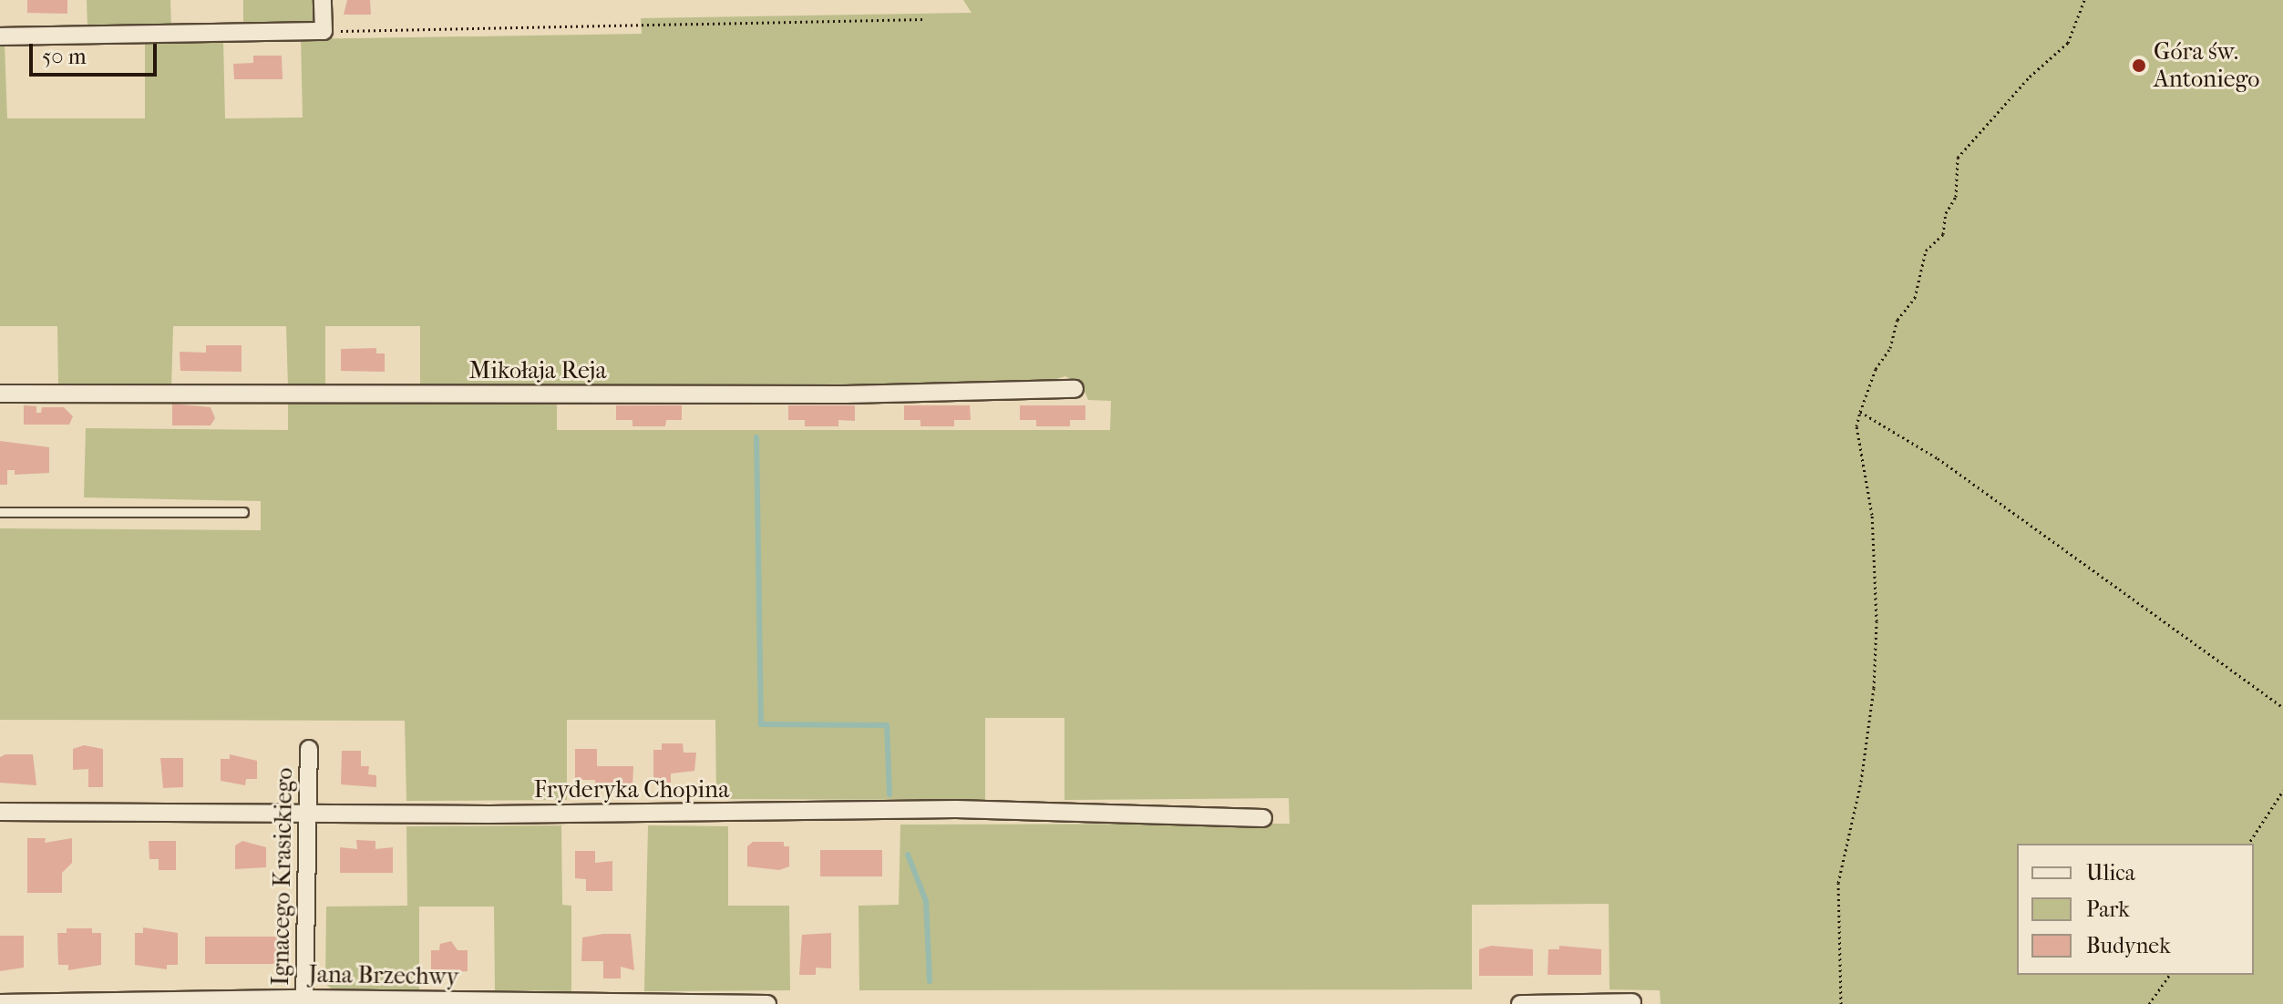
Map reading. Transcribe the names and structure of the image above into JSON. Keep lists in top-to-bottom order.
{
  "streets": {
    "street": [
      "Mikołaja Reja",
      "Fryderyka Chopina",
      "Ignacego Krasickiego",
      "Jana Brzechwy"
    ]
  },
  "crossings": [
    ["Fryderyka Chopina", "Ignacego Krasickiego"],
    ["Ignacego Krasickiego", "Jana Brzechwy"]
  ],
  "places": ["Góra św. Antoniego"],
  "legend": ["Ulica", "Park", "Budynek"],
  "scale_bar": "50 m"
}
